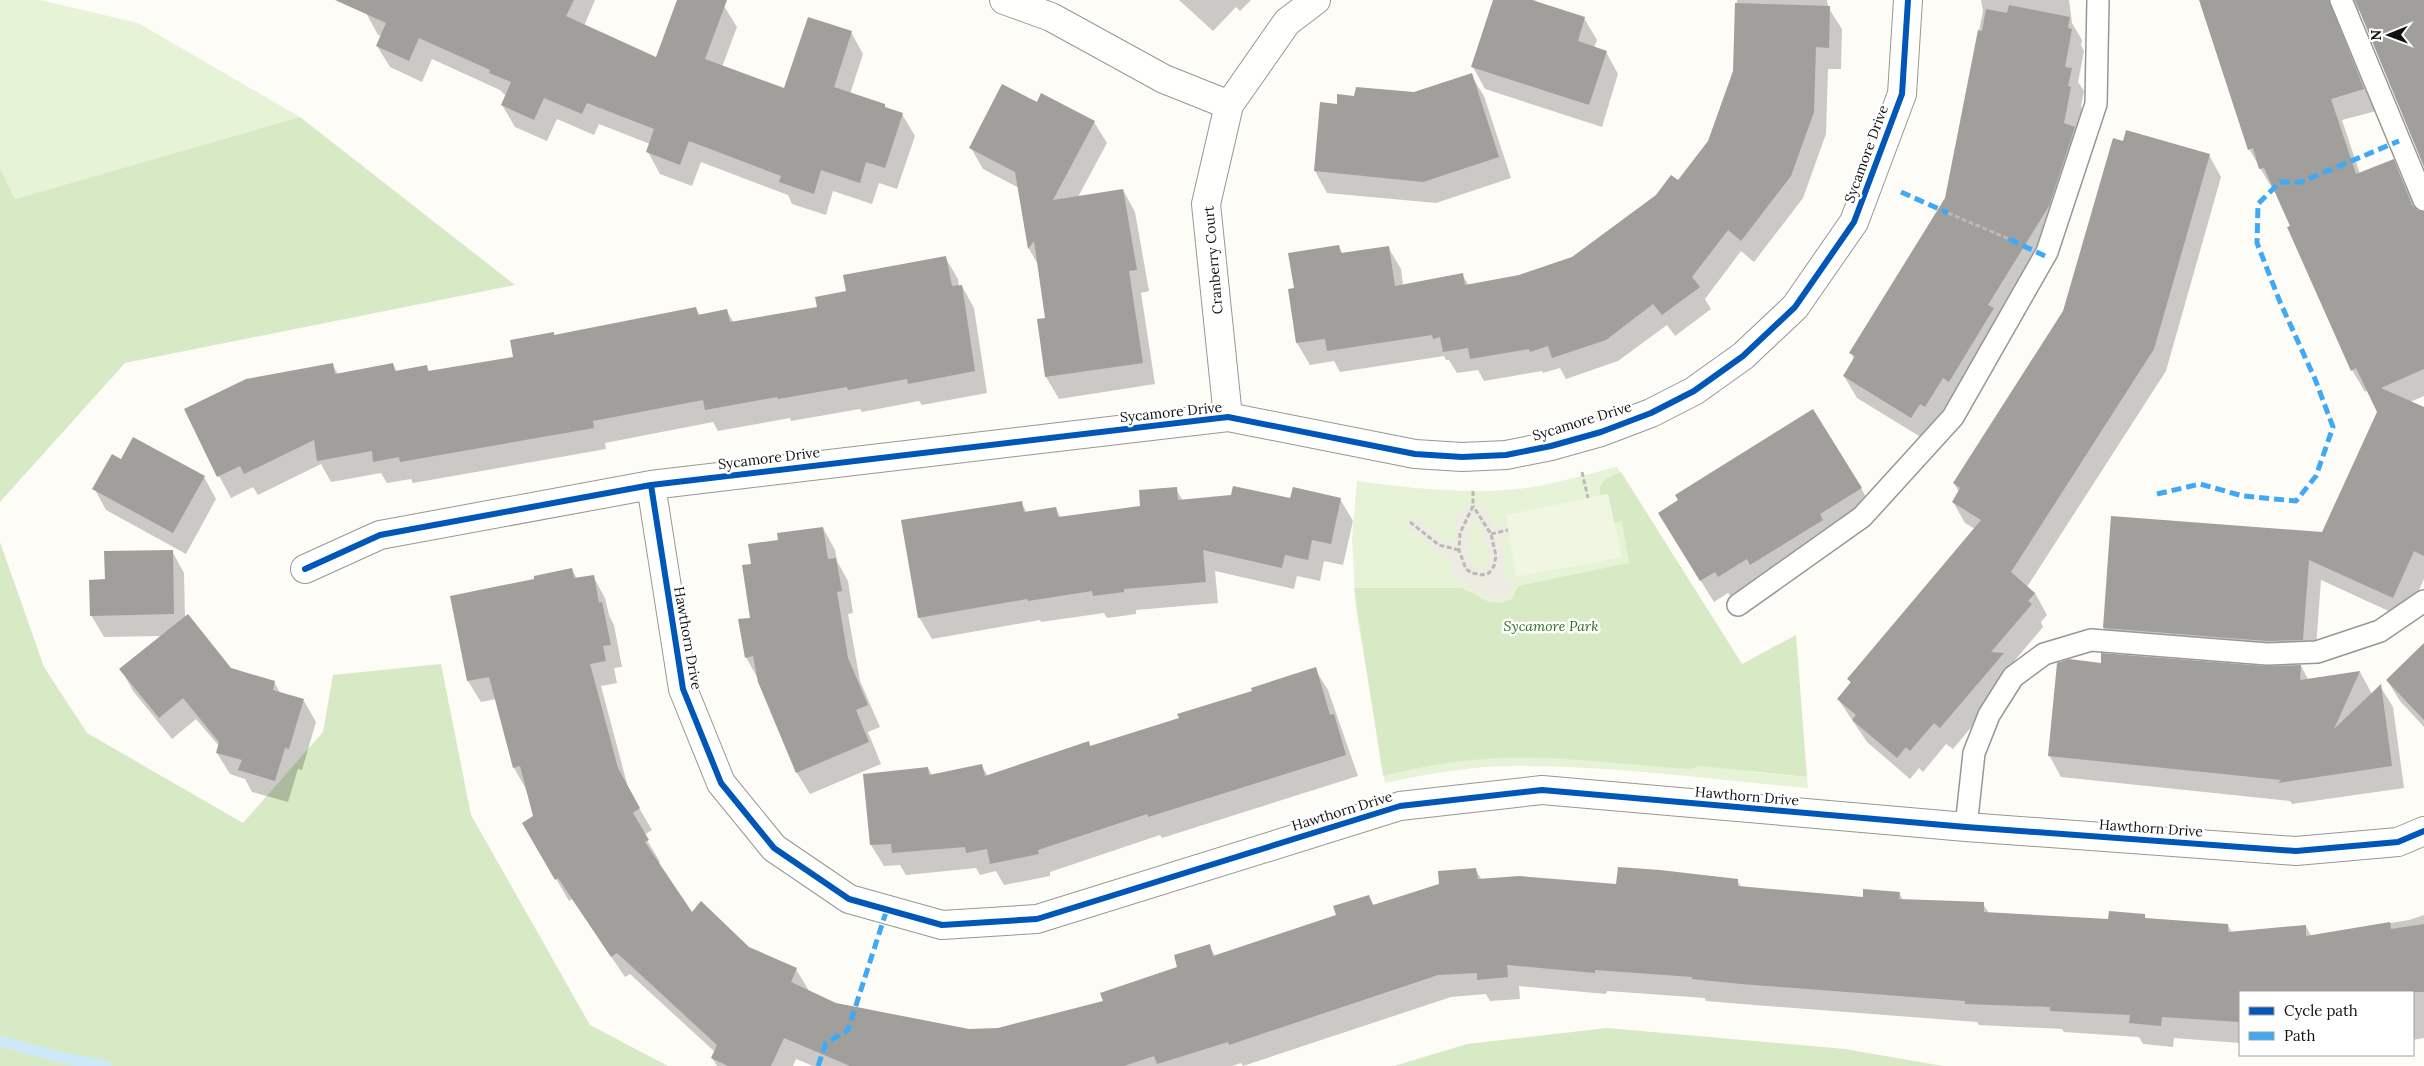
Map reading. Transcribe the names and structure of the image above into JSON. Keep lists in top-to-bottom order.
{
  "streets": {
    "street": ["Sycamore Drive", "Cranberry Court", "Hawthorn Drive"]
  },
  "crossings": [
    ["Sycamore Drive", "Cranberry Court"],
    ["Sycamore Drive", "Hawthorn Drive"]
  ],
  "parks": ["Sycamore Park"],
  "legend": ["Cycle path", "Path"],
  "north": "left"
}
